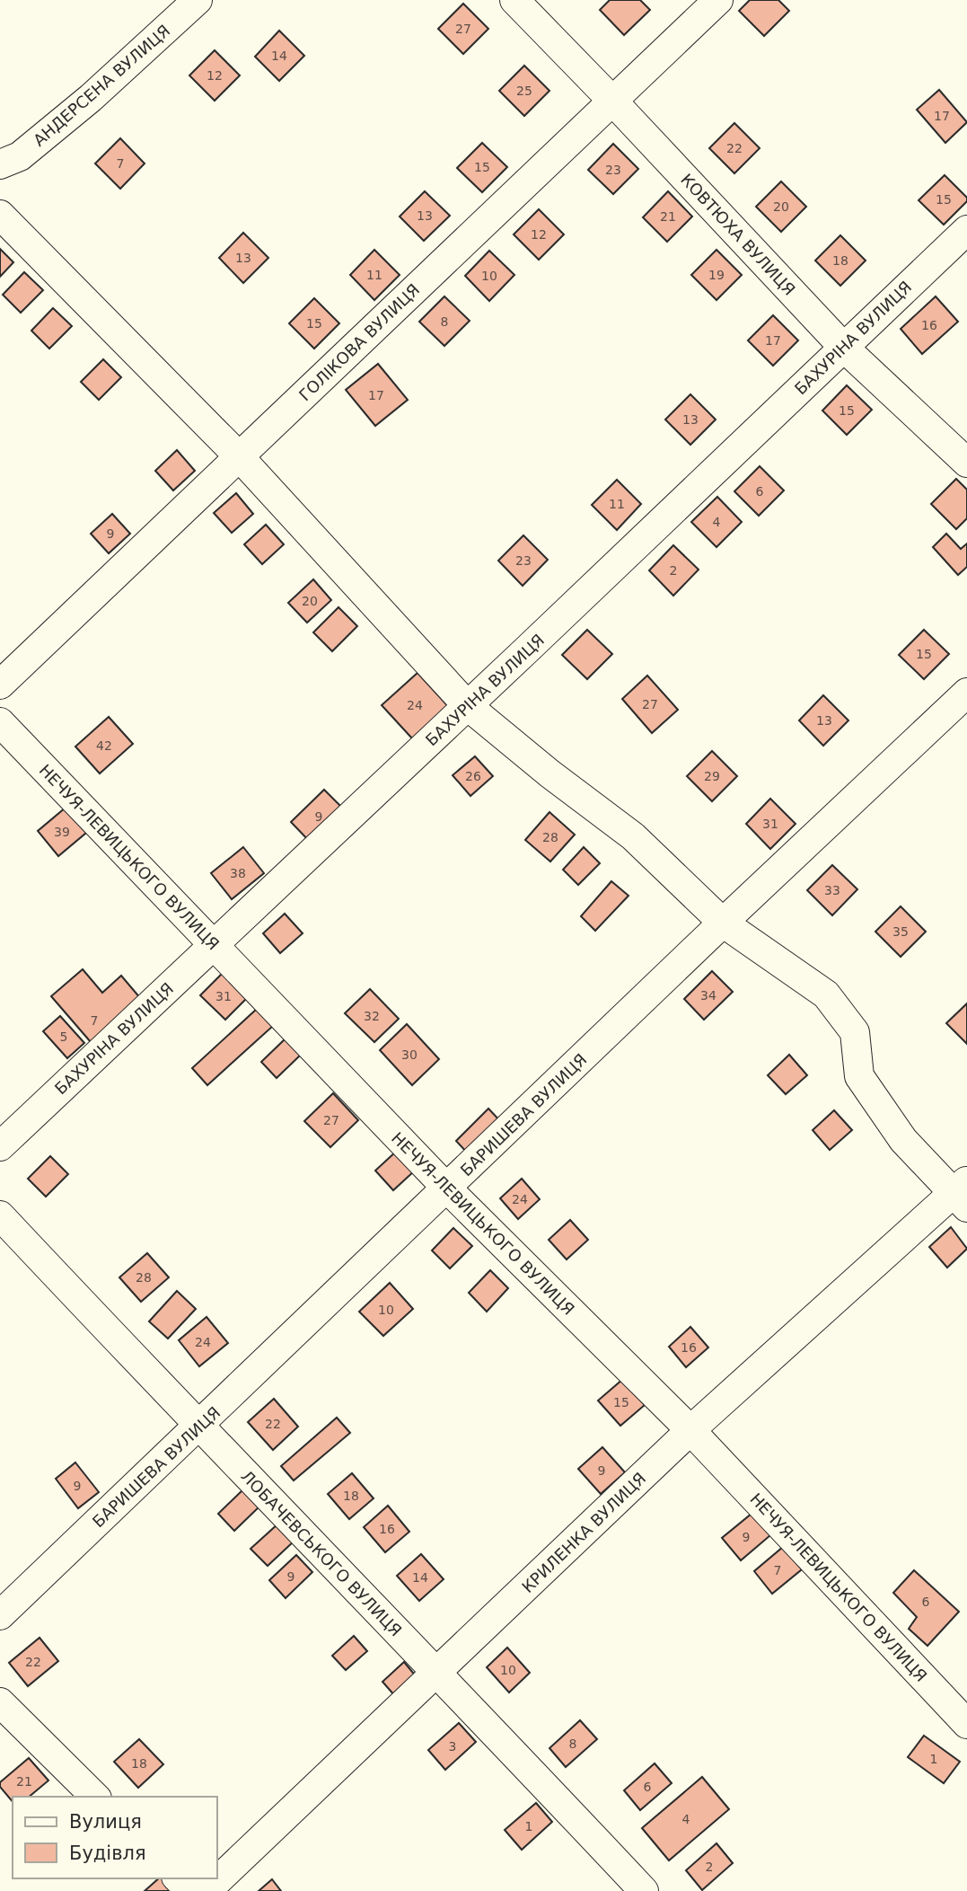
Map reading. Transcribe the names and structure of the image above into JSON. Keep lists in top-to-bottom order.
{
  "streets": {
    "street": [
      "АНДЕРСЕНА ВУЛИЦЯ",
      "КОВТЮХА ВУЛИЦЯ",
      "БАХУРІНА ВУЛИЦЯ",
      "ГОЛІКОВА ВУЛИЦЯ",
      "НЕЧУЯ-ЛЕВИЦЬКОГО ВУЛИЦЯ",
      "БАРИШЕВА ВУЛИЦЯ",
      "КРИЛЕНКА ВУЛИЦЯ",
      "ЛОБАЧЕВСЬКОГО ВУЛИЦЯ"
    ]
  },
  "crossings": [
    ["КОВТЮХА ВУЛИЦЯ", "БАХУРІНА ВУЛИЦЯ"],
    ["КОВТЮХА ВУЛИЦЯ", "ГОЛІКОВА ВУЛИЦЯ"],
    ["БАХУРІНА ВУЛИЦЯ", "НЕЧУЯ-ЛЕВИЦЬКОГО ВУЛИЦЯ"],
    ["НЕЧУЯ-ЛЕВИЦЬКОГО ВУЛИЦЯ", "БАРИШЕВА ВУЛИЦЯ"],
    ["НЕЧУЯ-ЛЕВИЦЬКОГО ВУЛИЦЯ", "КРИЛЕНКА ВУЛИЦЯ"],
    ["БАРИШЕВА ВУЛИЦЯ", "ЛОБАЧЕВСЬКОГО ВУЛИЦЯ"],
    ["КРИЛЕНКА ВУЛИЦЯ", "ЛОБАЧЕВСЬКОГО ВУЛИЦЯ"]
  ],
  "house_numbers": [
    "27",
    "14",
    "12",
    "25",
    "17",
    "22",
    "7",
    "15",
    "23",
    "15",
    "20",
    "13",
    "21",
    "12",
    "13",
    "18",
    "11",
    "19",
    "10",
    "8",
    "15",
    "16",
    "17",
    "17",
    "15",
    "13",
    "6",
    "11",
    "4",
    "9",
    "23",
    "2",
    "20",
    "15",
    "27",
    "24",
    "13",
    "42",
    "26",
    "29",
    "9",
    "31",
    "39",
    "28",
    "38",
    "33",
    "35",
    "34",
    "31",
    "32",
    "7",
    "5",
    "30",
    "27",
    "24",
    "28",
    "10",
    "24",
    "16",
    "15",
    "22",
    "9",
    "9",
    "18",
    "16",
    "9",
    "7",
    "9",
    "14",
    "6",
    "22",
    "10",
    "8",
    "3",
    "1",
    "18",
    "21",
    "6",
    "4",
    "1",
    "2"
  ],
  "legend": ["Вулиця", "Будівля"]
}
